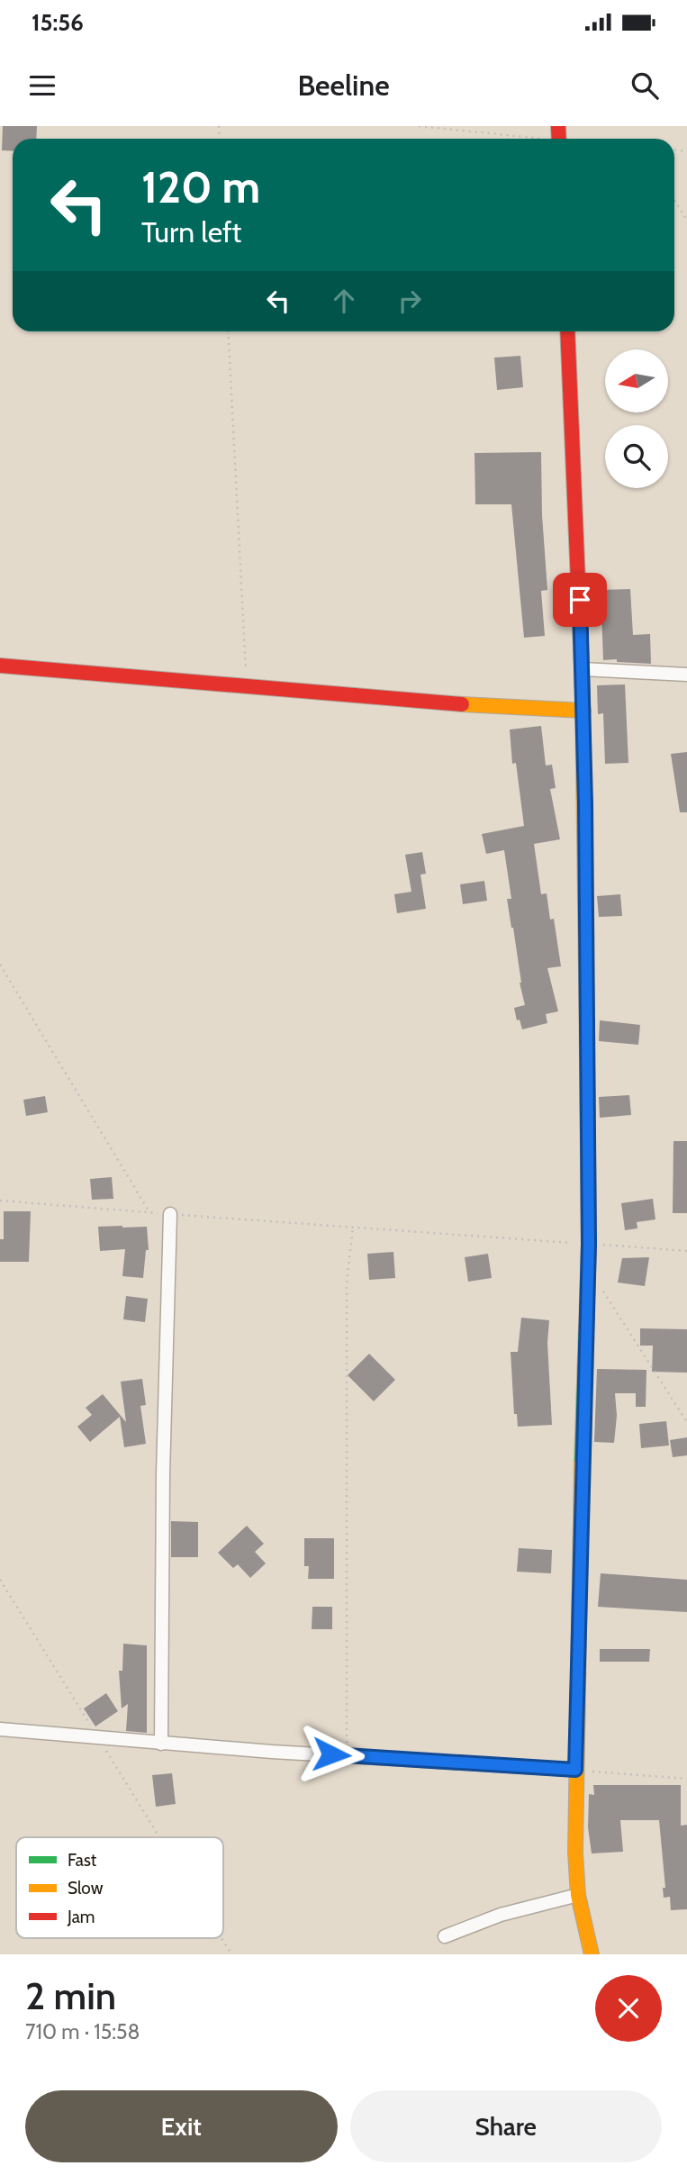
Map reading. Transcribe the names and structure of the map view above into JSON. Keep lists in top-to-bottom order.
{
  "legend": ["Fast", "Slow", "Jam"],
  "north": "left",
  "page": {
    "status": "15:56",
    "header": "Beeline",
    "turn": ["120 m", "Turn left"],
    "heading": ["2 min", "710 m · 15:58"],
    "buttons": ["Exit", "Share"]
  }
}
